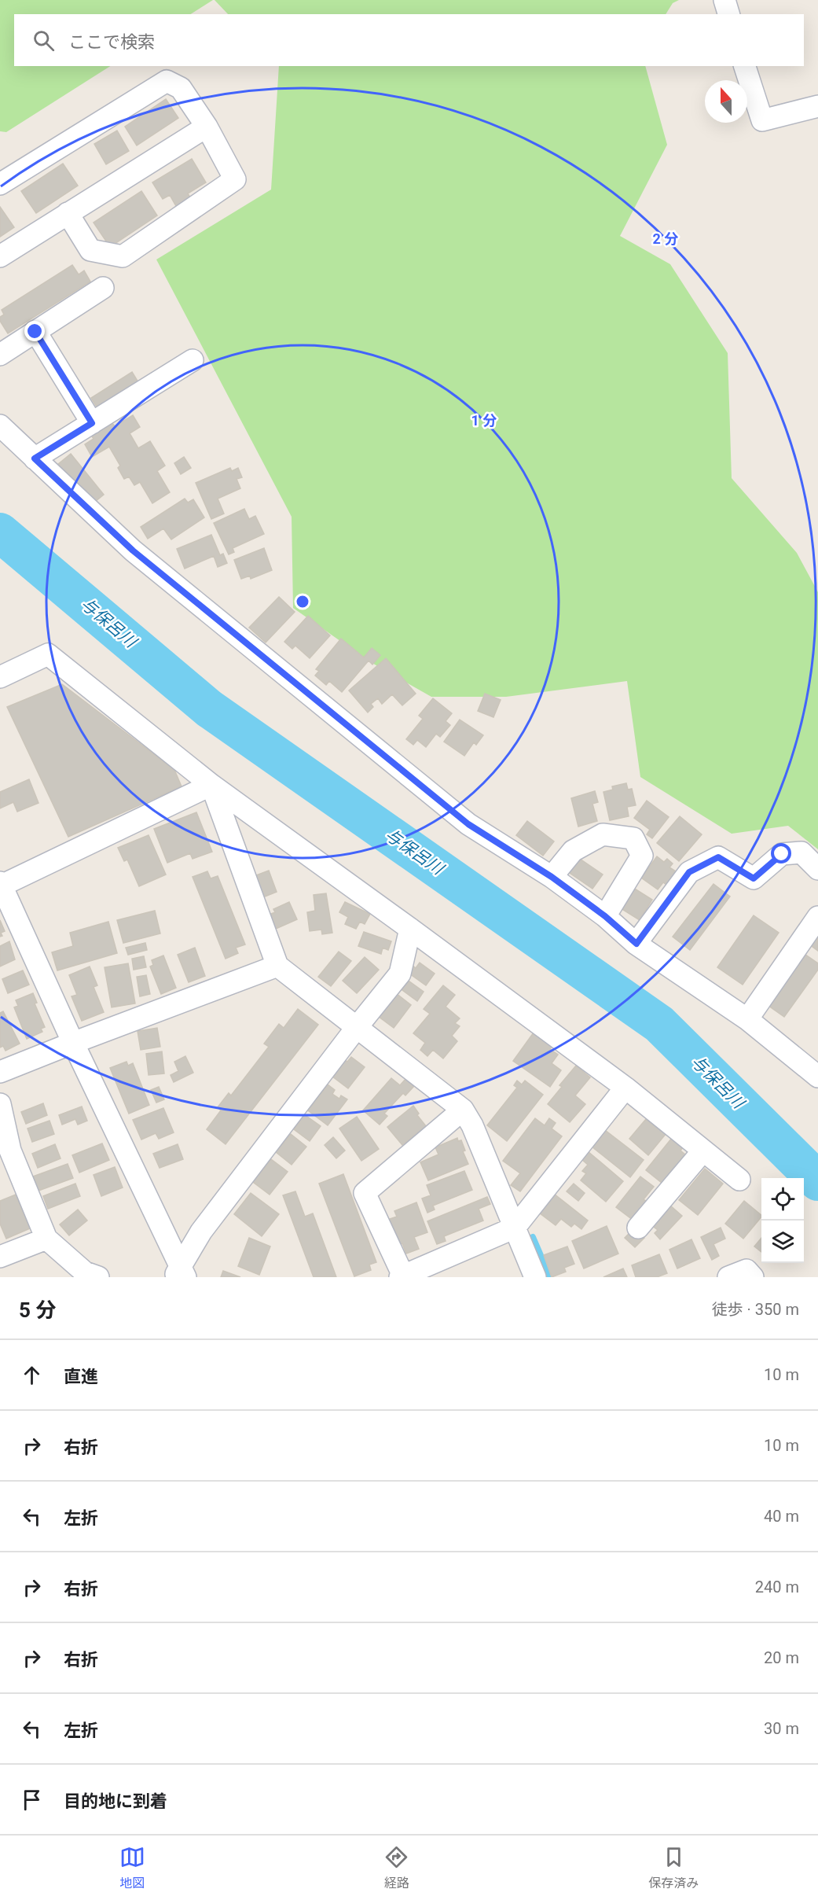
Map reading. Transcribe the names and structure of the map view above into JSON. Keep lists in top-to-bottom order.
{
  "water": ["与保呂川"],
  "north": "top",
  "page": {
    "search": "ここで検索",
    "heading": ["5 分", "徒歩 · 350 m"],
    "list": [
      ["直進", "10 m"],
      ["右折", "10 m"],
      ["左折", "40 m"],
      ["右折", "240 m"],
      ["右折", "20 m"],
      ["左折", "30 m"],
      "目的地に到着"
    ],
    "nav": ["地図", "経路", "保存済み"]
  },
  "rings": ["2 分", "1 分"]
}
